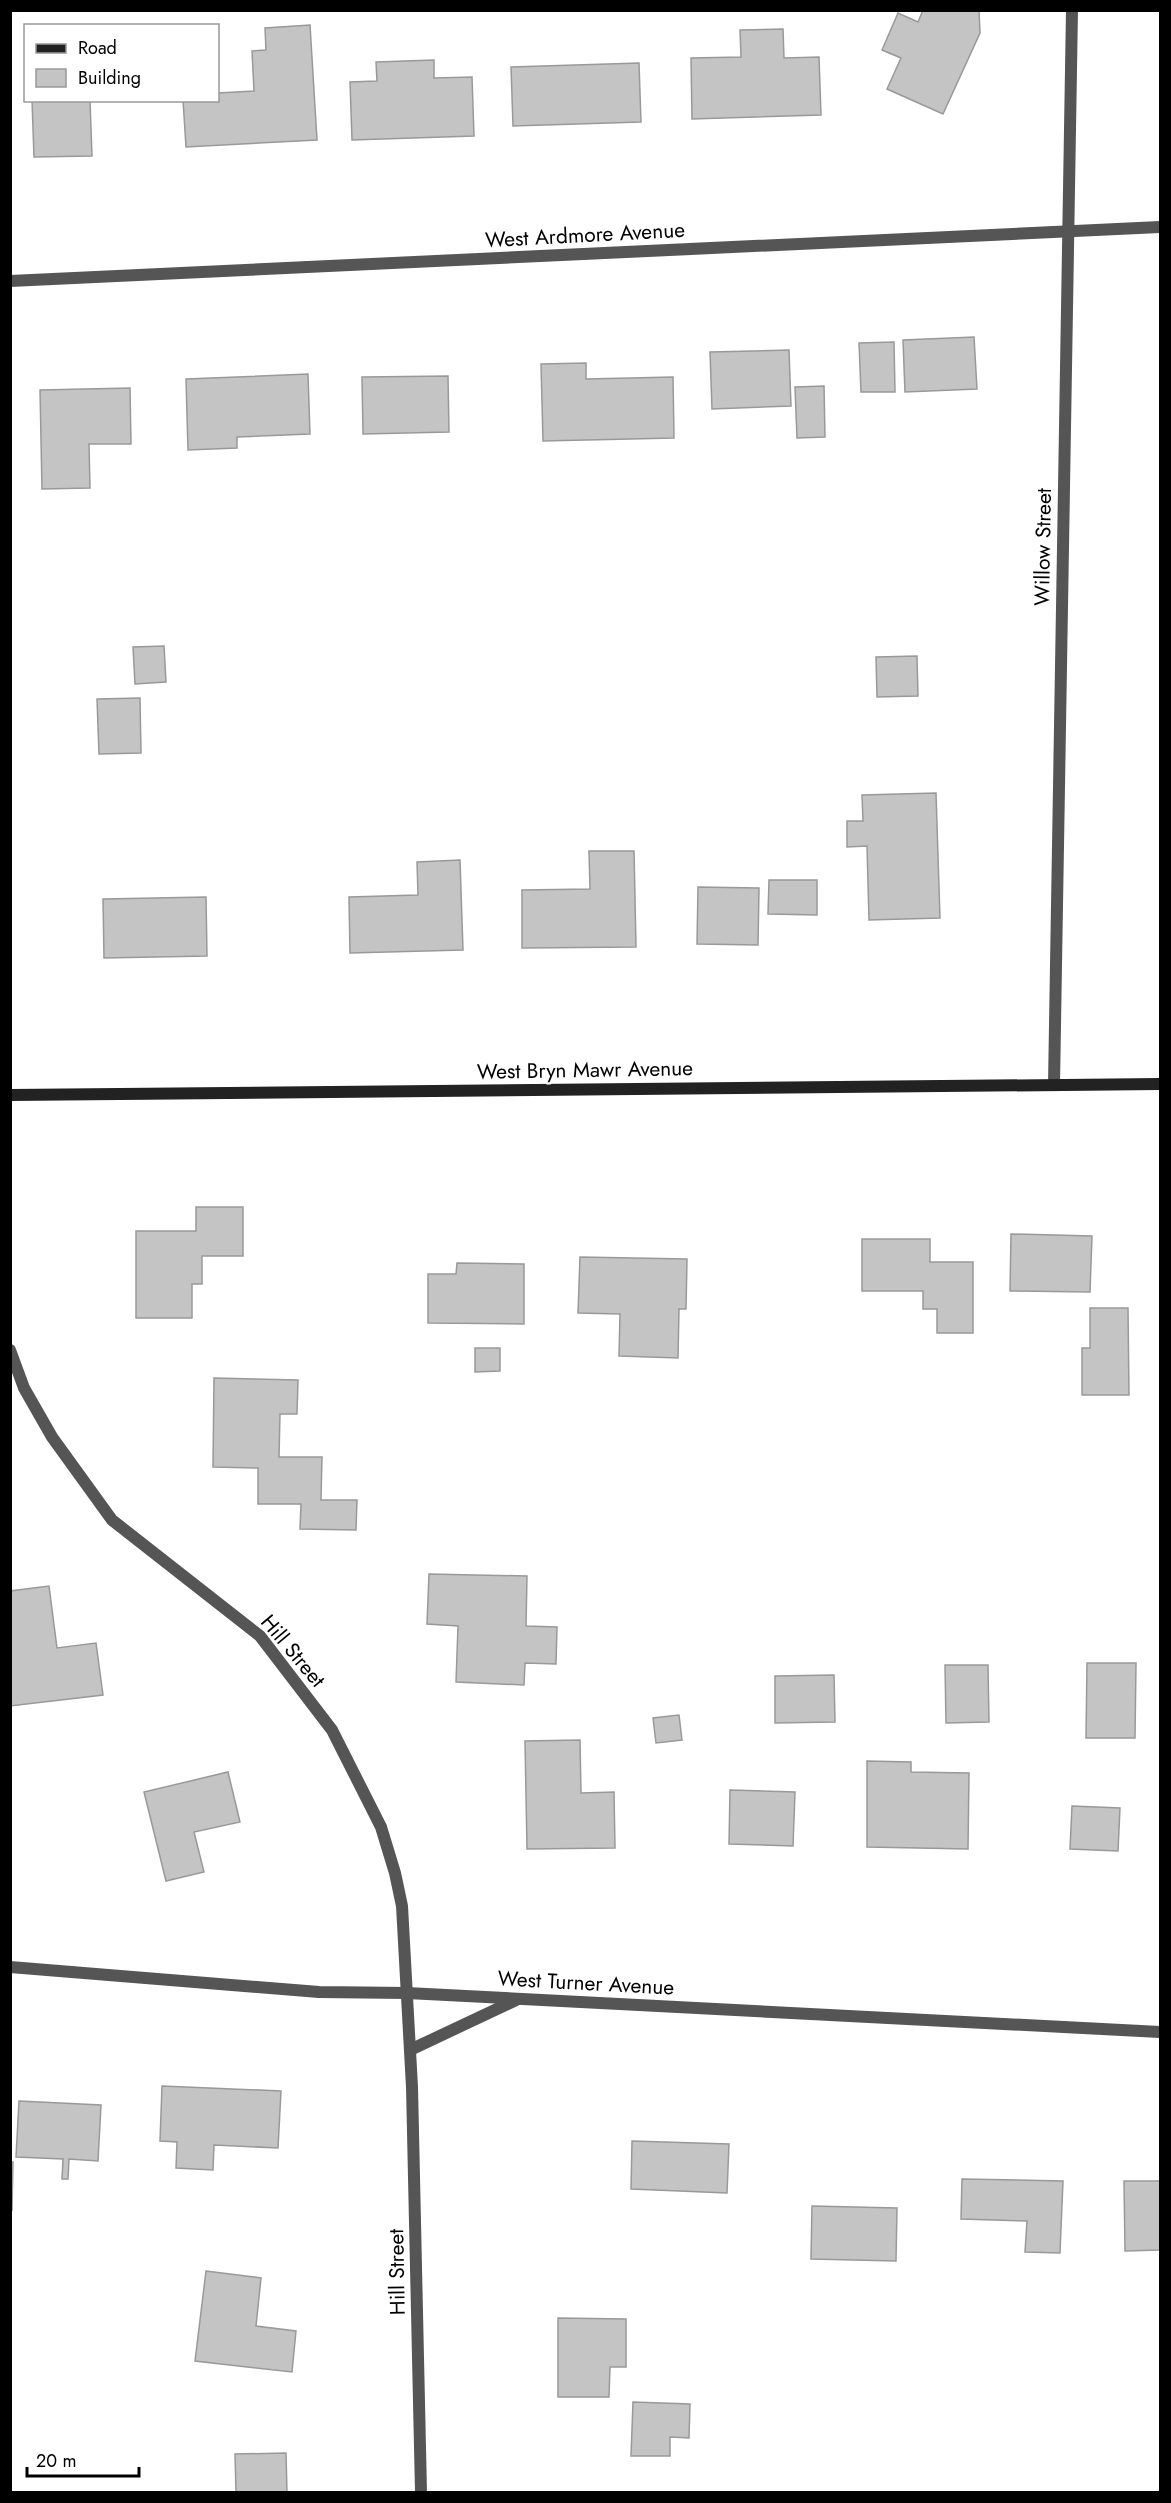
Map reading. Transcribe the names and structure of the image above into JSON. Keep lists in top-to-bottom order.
{
  "streets": {
    "street": [
      "West Ardmore Avenue",
      "Willow Street",
      "West Bryn Mawr Avenue",
      "Hill Street",
      "West Turner Avenue"
    ]
  },
  "crossings": [
    ["West Ardmore Avenue", "Willow Street"],
    ["Willow Street", "West Bryn Mawr Avenue"],
    ["Hill Street", "West Turner Avenue"]
  ],
  "legend": ["Road", "Building"],
  "scale_bar": "20 m"
}
